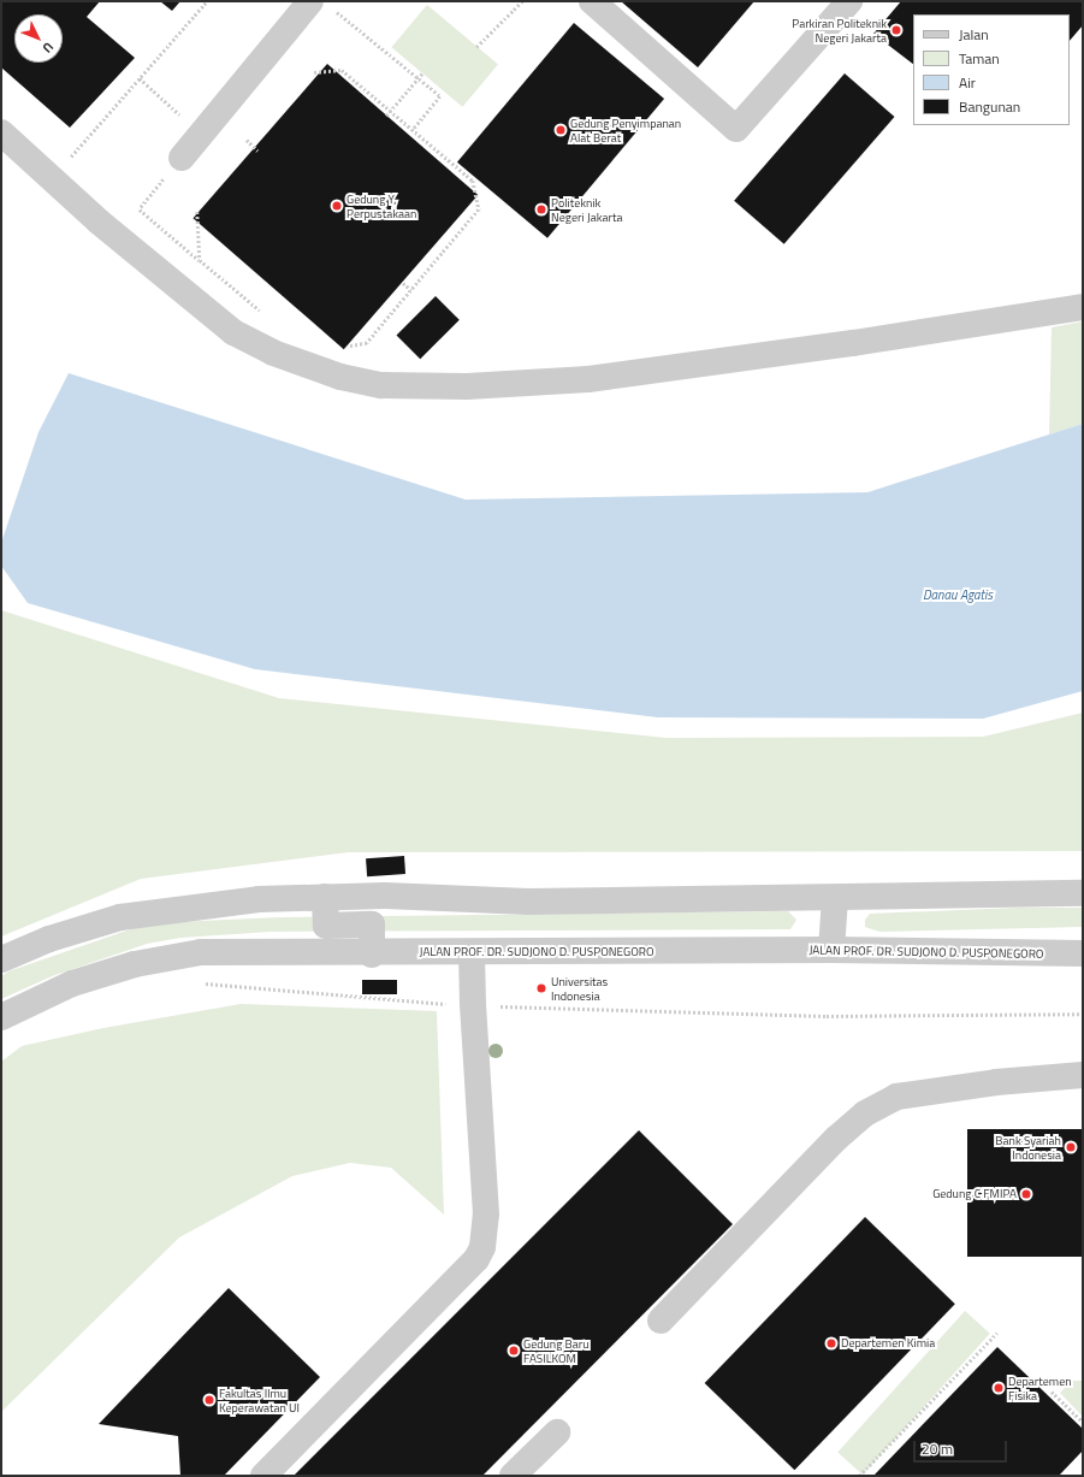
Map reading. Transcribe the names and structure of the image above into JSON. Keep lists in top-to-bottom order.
{
  "streets": {
    "street": ["JALAN PROF. DR. SUDJONO D. PUSPONEGORO"]
  },
  "water": ["Danau Agatis"],
  "places": [
    "Parkiran Politeknik Negeri Jakarta",
    "Gedung Penyimpanan Alat Berat",
    "Gedung Y, Perpustakaan",
    "Politeknik Negeri Jakarta",
    "Universitas Indonesia",
    "Bank Syariah Indonesia",
    "Gedung C FMIPA",
    "Departemen Kimia",
    "Gedung Baru FASILKOM",
    "Departemen Fisika",
    "Fakultas Ilmu Keperawatan UI"
  ],
  "legend": [
    "Jalan",
    "Taman",
    "Air",
    "Bangunan"
  ],
  "scale_bar": "20 m",
  "north": "bottom right"
}
